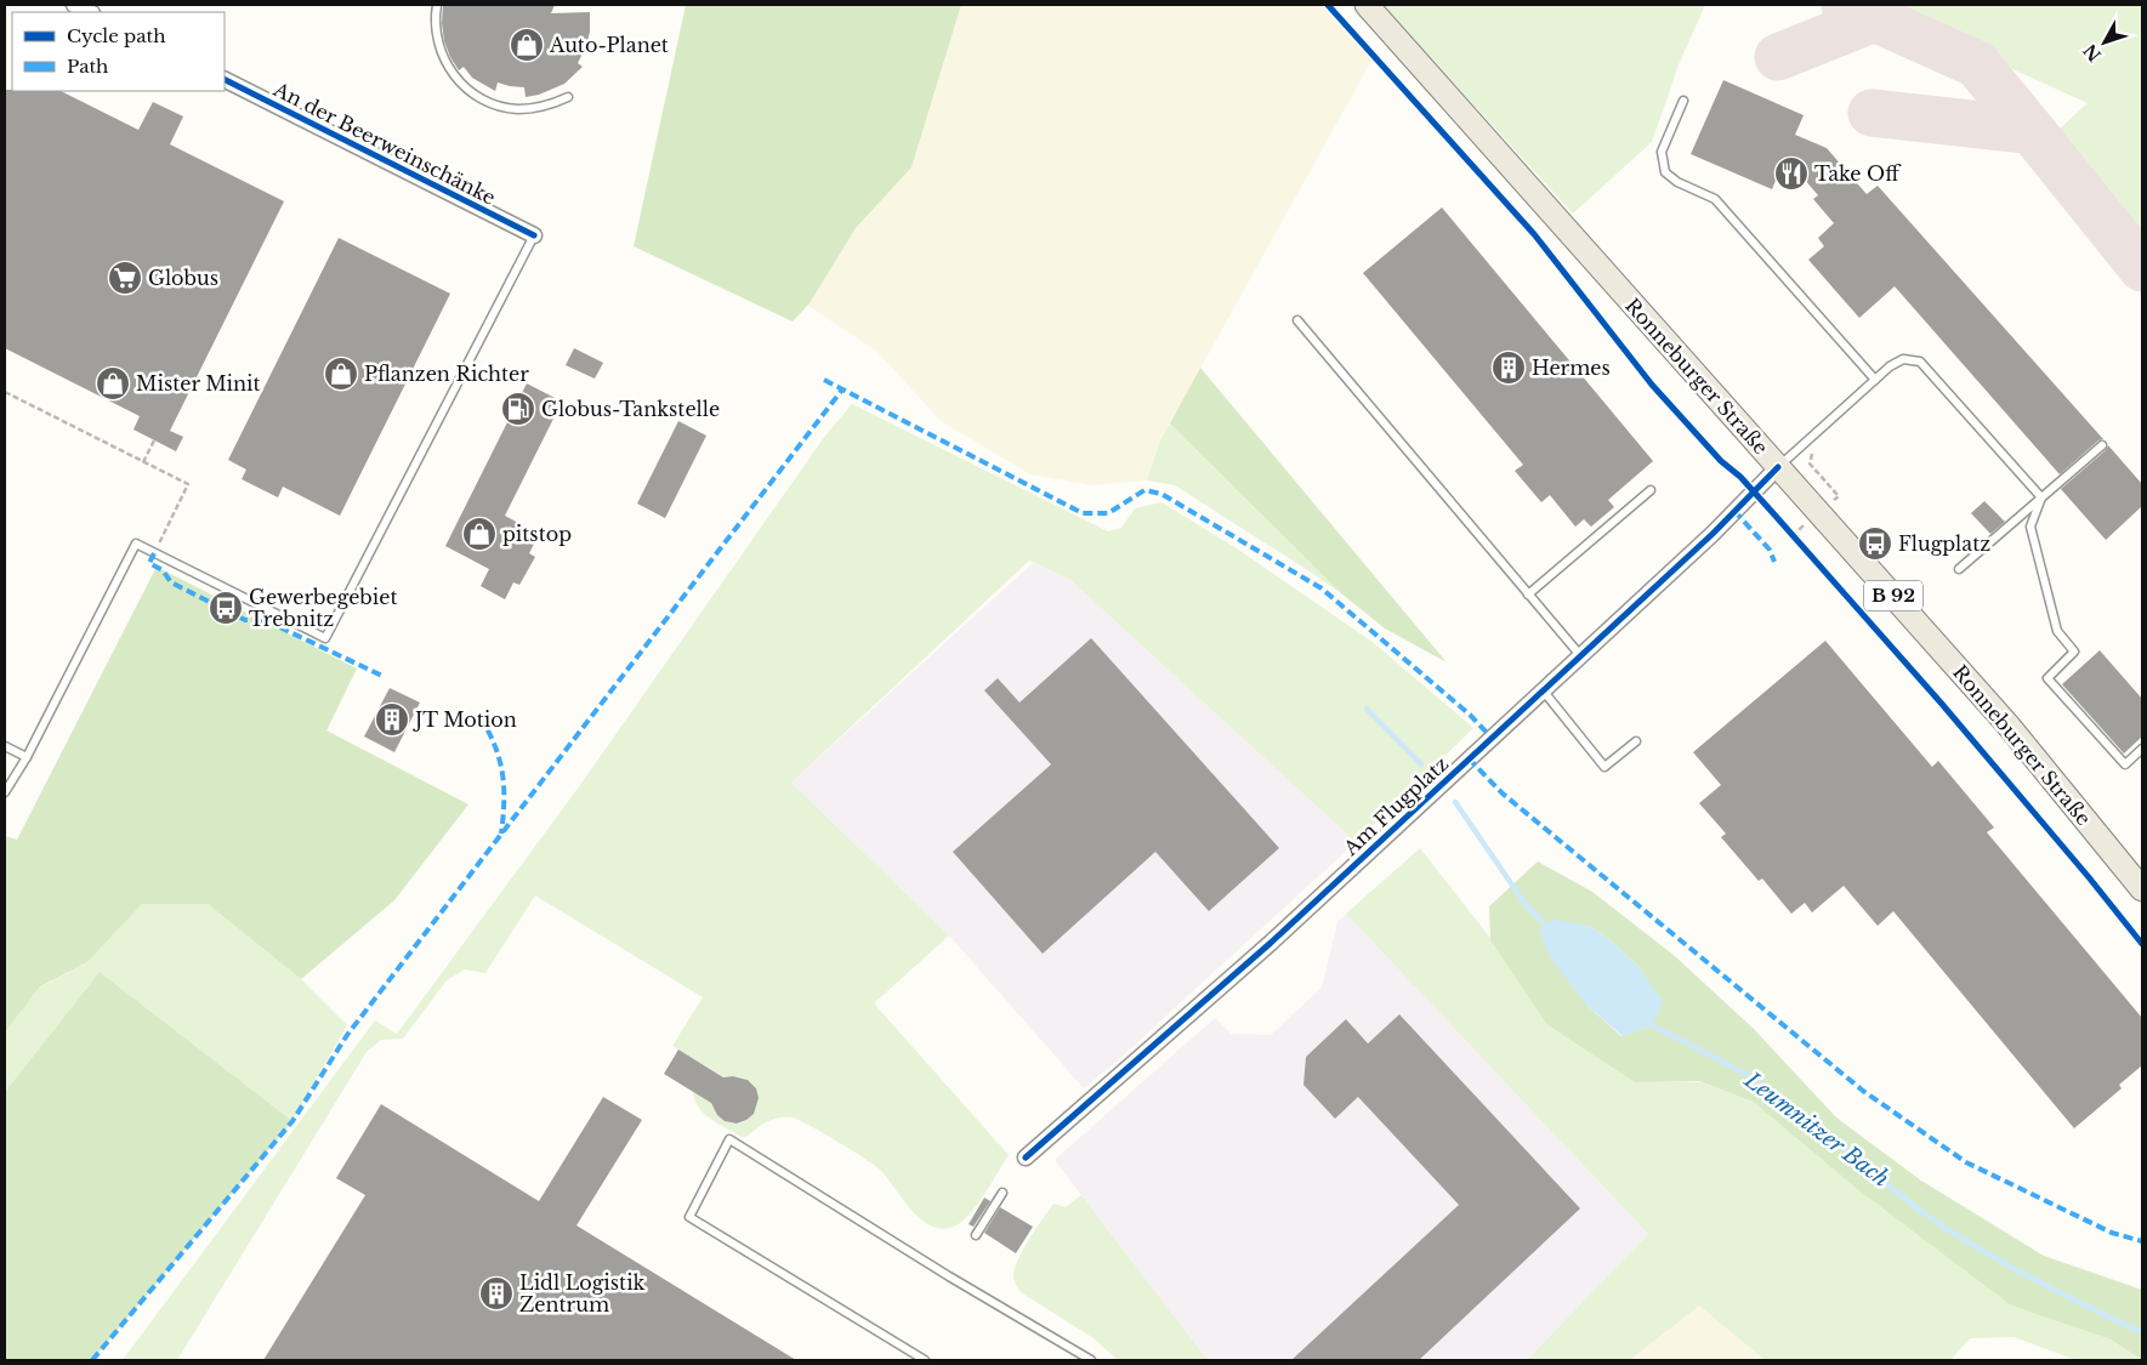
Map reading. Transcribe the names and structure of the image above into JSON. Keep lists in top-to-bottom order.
{
  "streets": {
    "main road": ["Ronneburger Straße", "B 92"],
    "street": ["An der Beerweinschänke", "Am Flugplatz"]
  },
  "crossings": [
    ["Ronneburger Straße", "Am Flugplatz"]
  ],
  "water": ["Leumnitzer Bach"],
  "places": {
    "shop": [
      "Auto-Planet",
      "Pflanzen Richter",
      "Mister Minit",
      "pitstop"
    ],
    "restaurant": ["Take Off"],
    "supermarket": ["Globus"],
    "building": ["Hermes", "JT Motion", "Lidl Logistik Zentrum"],
    "fuel station": ["Globus-Tankstelle"],
    "bus stop": ["Flugplatz", "Gewerbegebiet Trebnitz"]
  },
  "legend": ["Cycle path", "Path"],
  "north": "bottom left"
}
